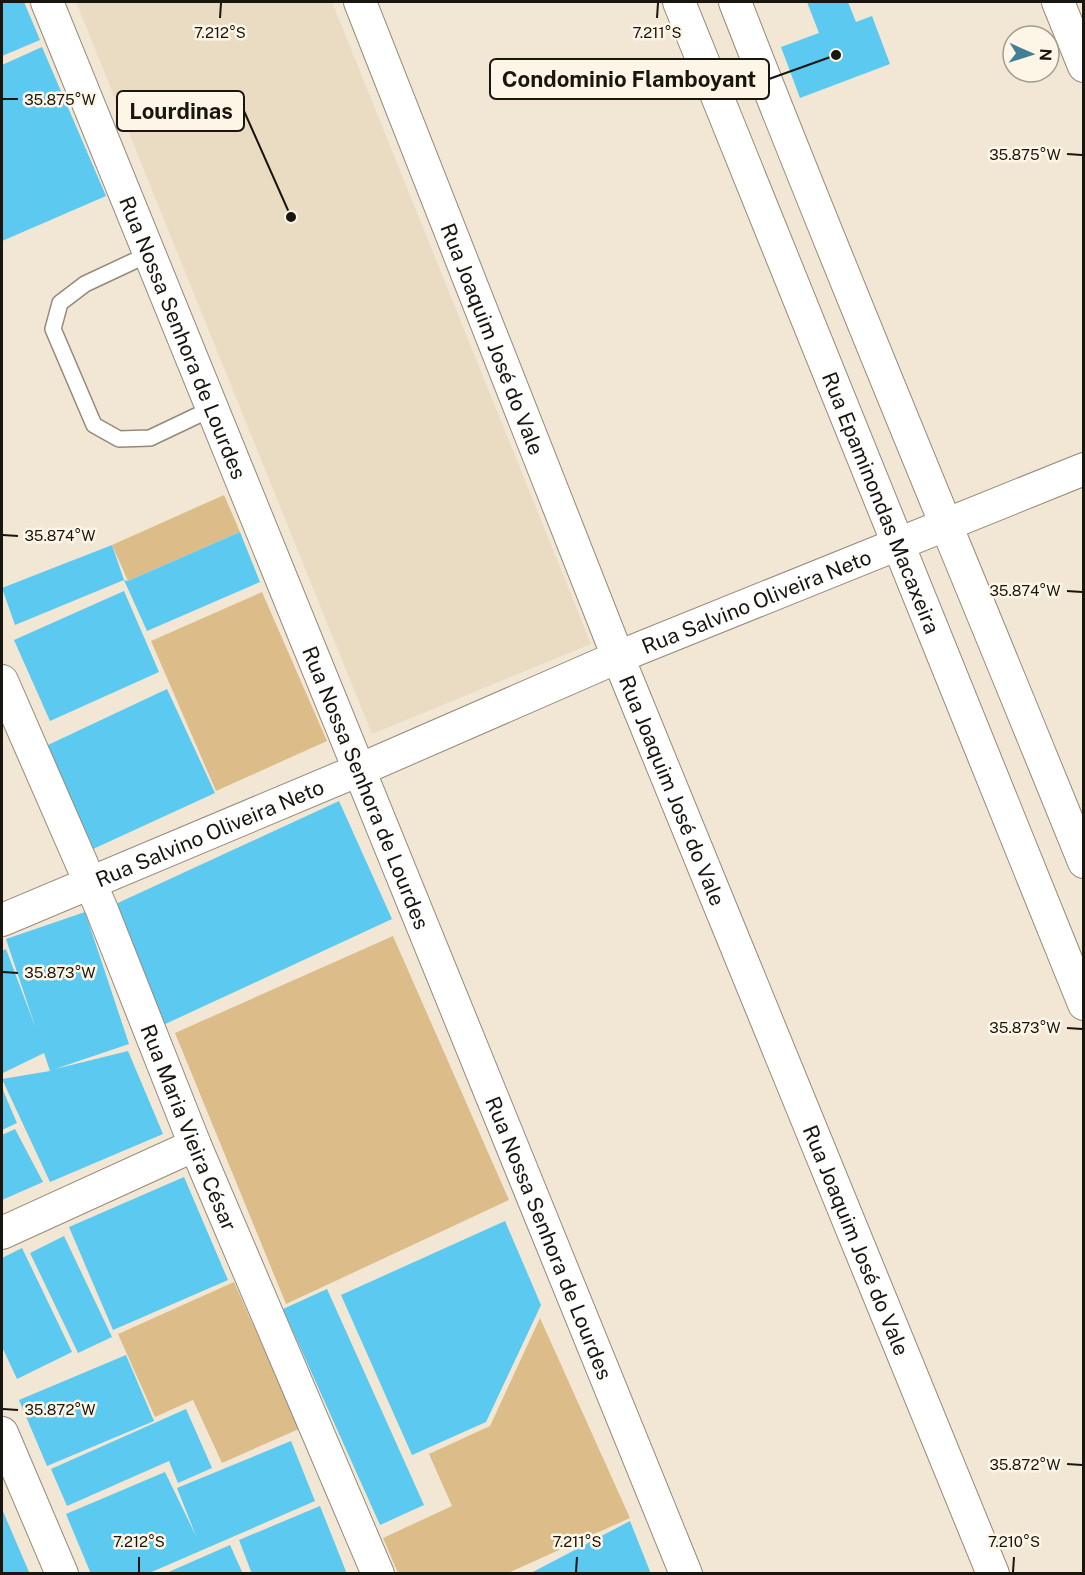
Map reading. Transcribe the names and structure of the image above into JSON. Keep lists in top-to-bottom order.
{
  "streets": {
    "street": [
      "Rua Nossa Senhora de Lourdes",
      "Rua Joaquim José do Vale",
      "Rua Epaminondas Macaxeira",
      "Rua Salvino Oliveira Neto",
      "Rua Maria Vieira César"
    ]
  },
  "crossings": [
    ["Rua Nossa Senhora de Lourdes", "Rua Salvino Oliveira Neto"],
    ["Rua Joaquim José do Vale", "Rua Salvino Oliveira Neto"],
    ["Rua Epaminondas Macaxeira", "Rua Salvino Oliveira Neto"],
    ["Rua Salvino Oliveira Neto", "Rua Maria Vieira César"]
  ],
  "places": ["Condominio Flamboyant", "Lourdinas"],
  "north": "right",
  "coordinates": [
    "7.212°S",
    "7.211°S",
    "35.875°W",
    "35.874°W",
    "35.873°W",
    "35.872°W",
    "7.210°S"
  ]
}
